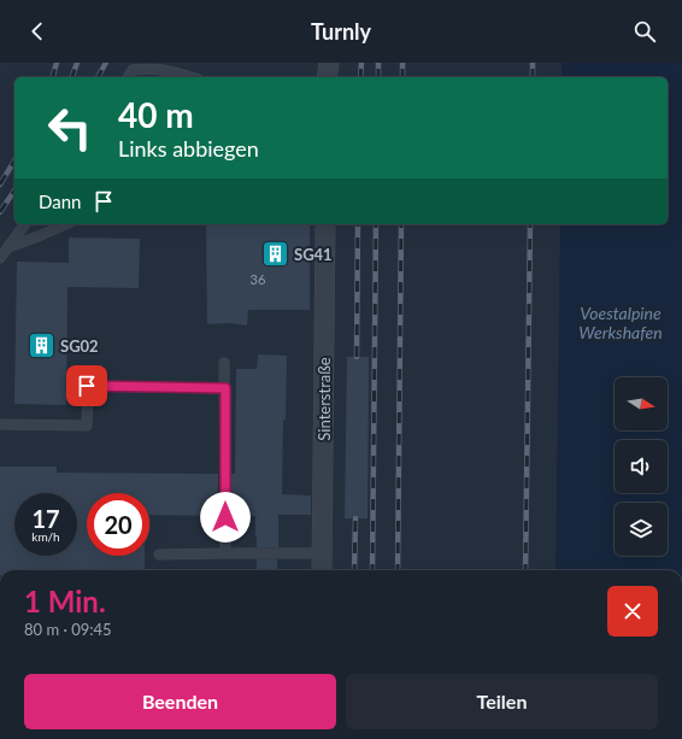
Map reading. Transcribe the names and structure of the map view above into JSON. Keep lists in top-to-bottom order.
{
  "streets": {
    "street": ["Sinterstraße"]
  },
  "water": ["Voestalpine Werkshafen"],
  "places": {
    "building": ["SG41", "SG02"]
  },
  "house_numbers": ["36"],
  "north": "right",
  "page": {
    "header": "Turnly",
    "turn": ["40 m", "Links abbiegen"],
    "then": "Dann",
    "speed": "17 km/h",
    "limit": "20",
    "heading": ["1 Min.", "80 m · 09:45"],
    "buttons": ["Beenden", "Teilen"]
  }
}
